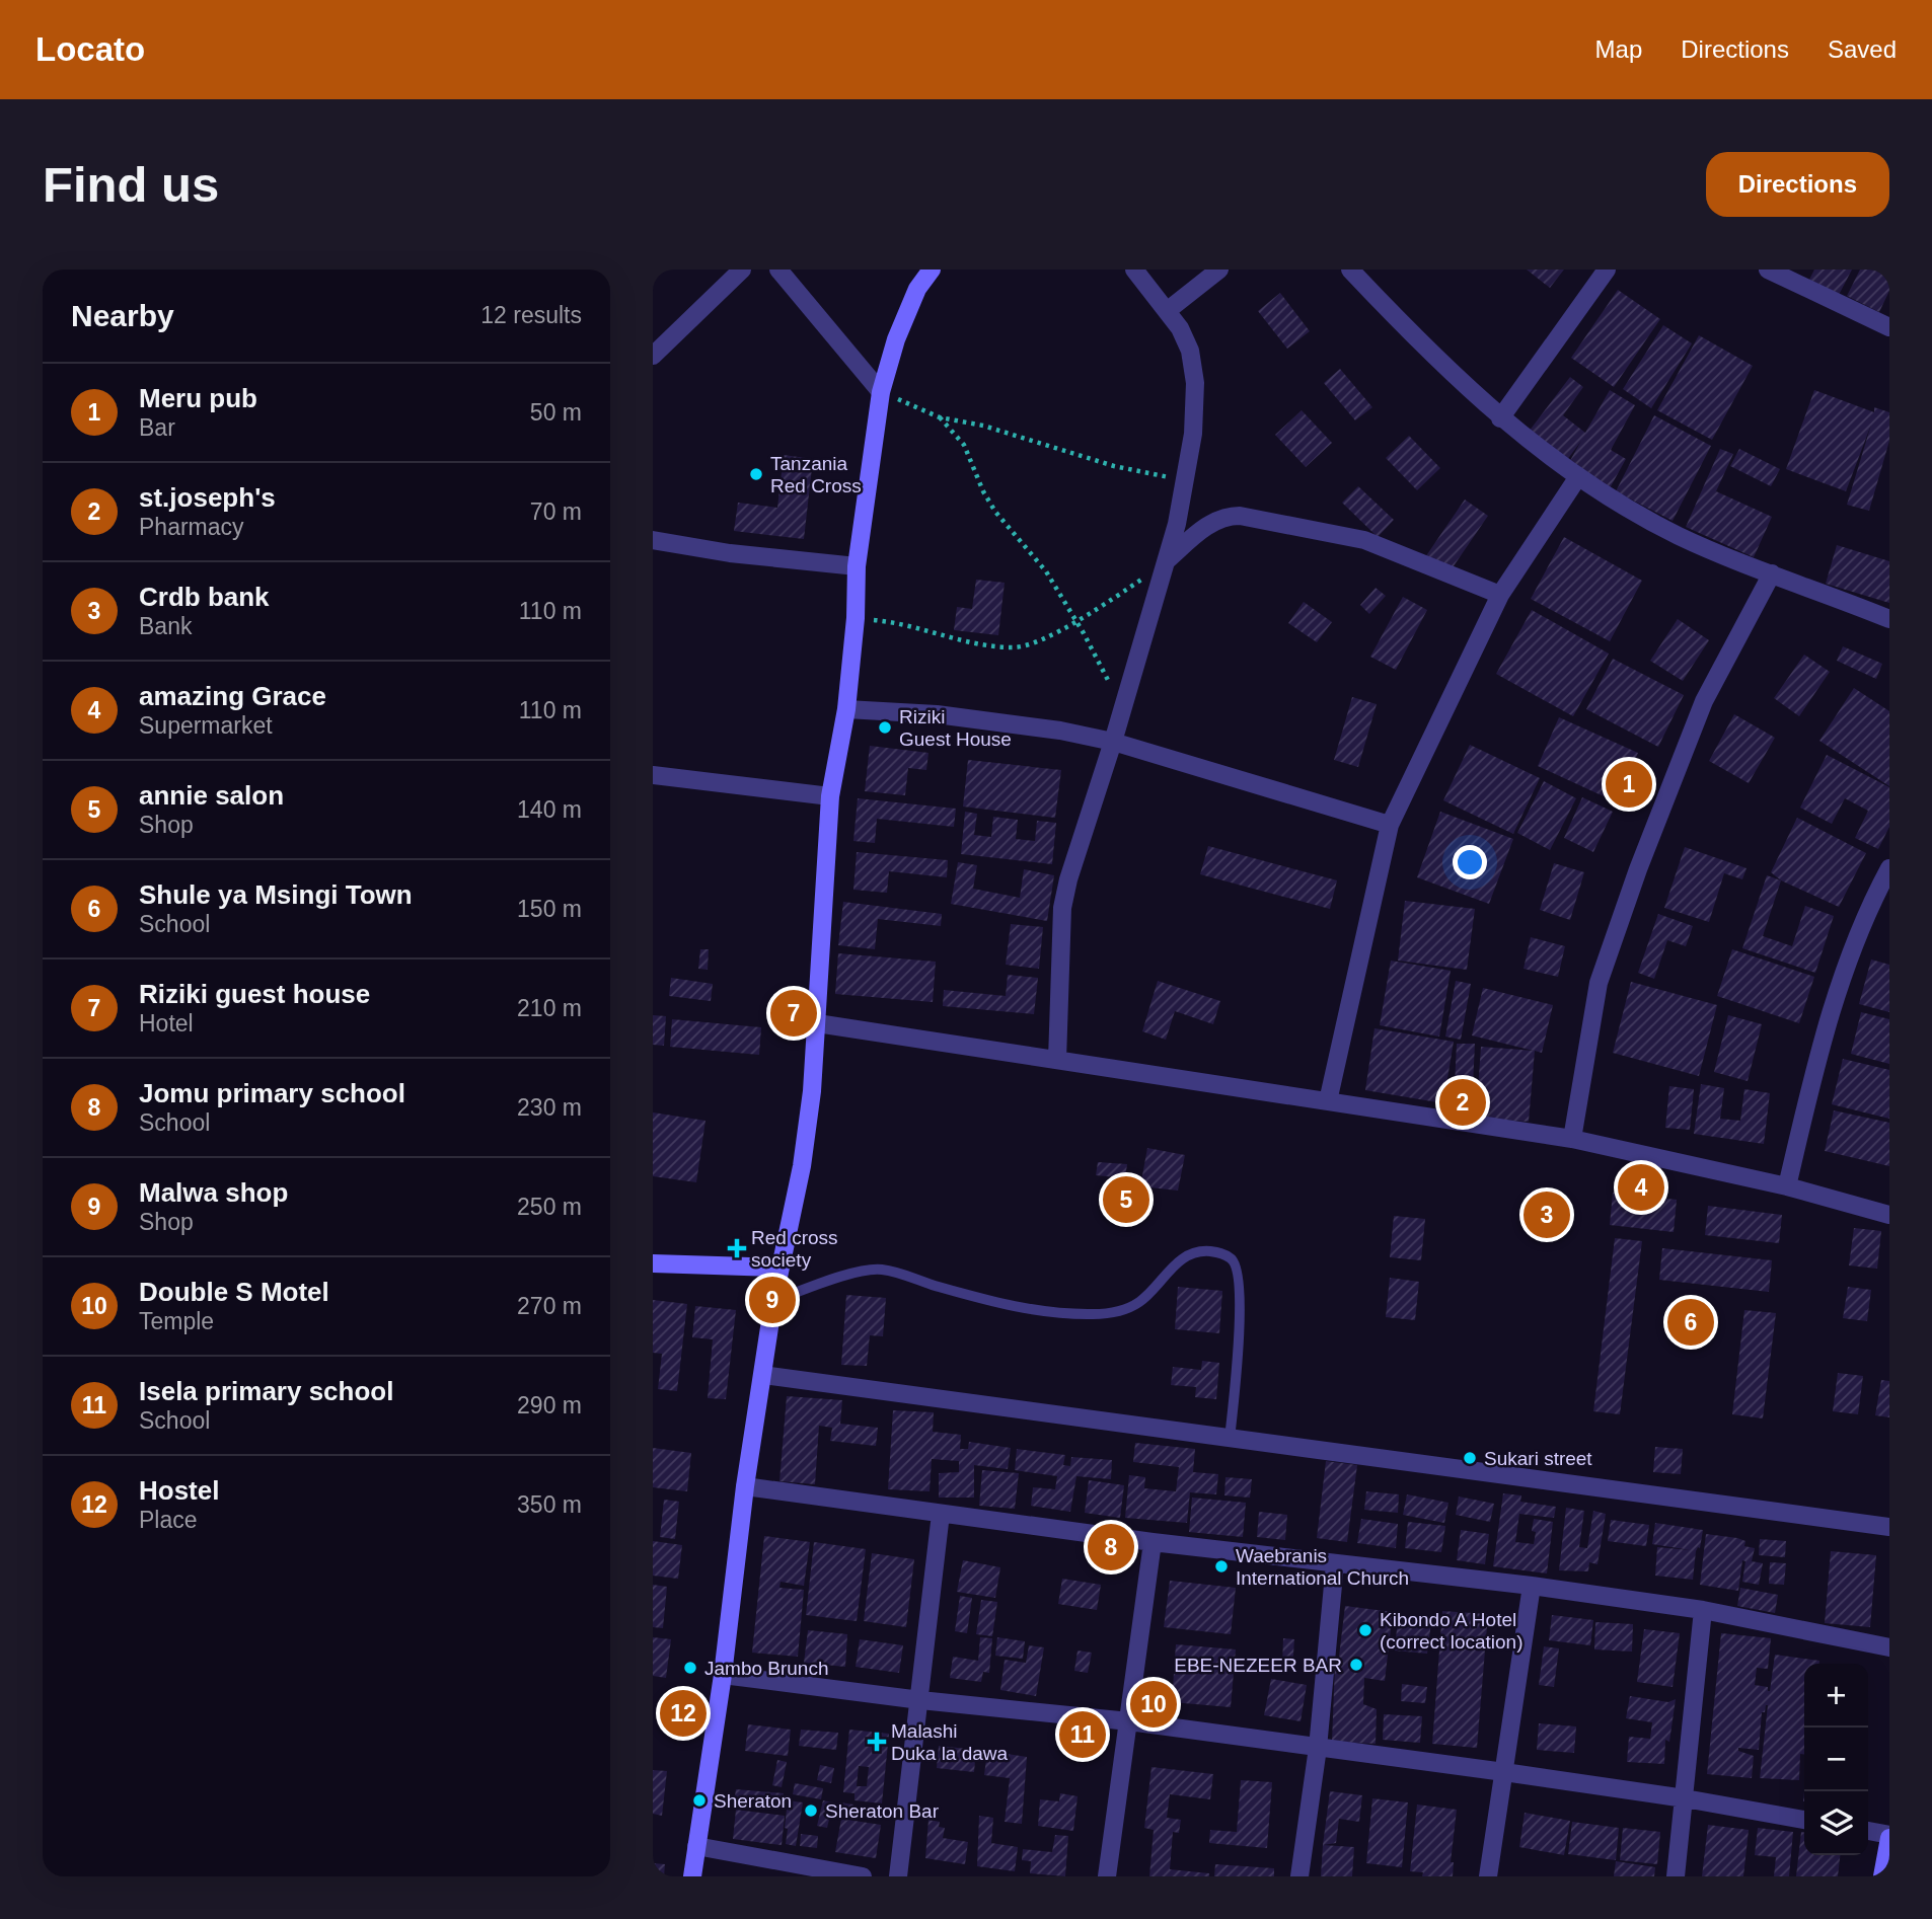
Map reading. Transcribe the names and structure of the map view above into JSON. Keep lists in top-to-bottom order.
{
  "places": {
    "other": [
      "Tanzania Red Cross",
      "Riziki Guest House",
      "Sukari street",
      "Waebranis International Church",
      "Kibondo A Hotel (correct location)",
      "EBE-NEZEER BAR",
      "Jambo Brunch",
      "Sheraton",
      "Sheraton Bar"
    ],
    "health": ["Red cross society", "Malashi Duka la dawa"]
  },
  "page": {
    "header": "Locato",
    "nav": ["Map", "Directions", "Saved"],
    "buttons": "Directions",
    "title": "Find us",
    "heading": ["Nearby", "12 results"],
    "list": [
      {
        "mark": "1",
        "name": "Meru pub",
        "note": "Bar",
        "value": "50 m"
      },
      {
        "mark": "2",
        "name": "st.joseph's",
        "note": "Pharmacy",
        "value": "70 m"
      },
      {
        "mark": "3",
        "name": "Crdb bank",
        "note": "Bank",
        "value": "110 m"
      },
      {
        "mark": "4",
        "name": "amazing Grace",
        "note": "Supermarket",
        "value": "110 m"
      },
      {
        "mark": "5",
        "name": "annie salon",
        "note": "Shop",
        "value": "140 m"
      },
      {
        "mark": "6",
        "name": "Shule ya Msingi Town",
        "note": "School",
        "value": "150 m"
      },
      {
        "mark": "7",
        "name": "Riziki guest house",
        "note": "Hotel",
        "value": "210 m"
      },
      {
        "mark": "8",
        "name": "Jomu primary school",
        "note": "School",
        "value": "230 m"
      },
      {
        "mark": "9",
        "name": "Malwa shop",
        "note": "Shop",
        "value": "250 m"
      },
      {
        "mark": "10",
        "name": "Double S Motel",
        "note": "Temple",
        "value": "270 m"
      },
      {
        "mark": "11",
        "name": "Isela primary school",
        "note": "School",
        "value": "290 m"
      },
      {
        "mark": "12",
        "name": "Hostel",
        "note": "Place",
        "value": "350 m"
      }
    ],
    "pins": [
      "1",
      "7",
      "2",
      "4",
      "5",
      "3",
      "9",
      "6",
      "8",
      "10",
      "12",
      "11"
    ],
    "map_buttons": ["+", "−"]
  }
}
